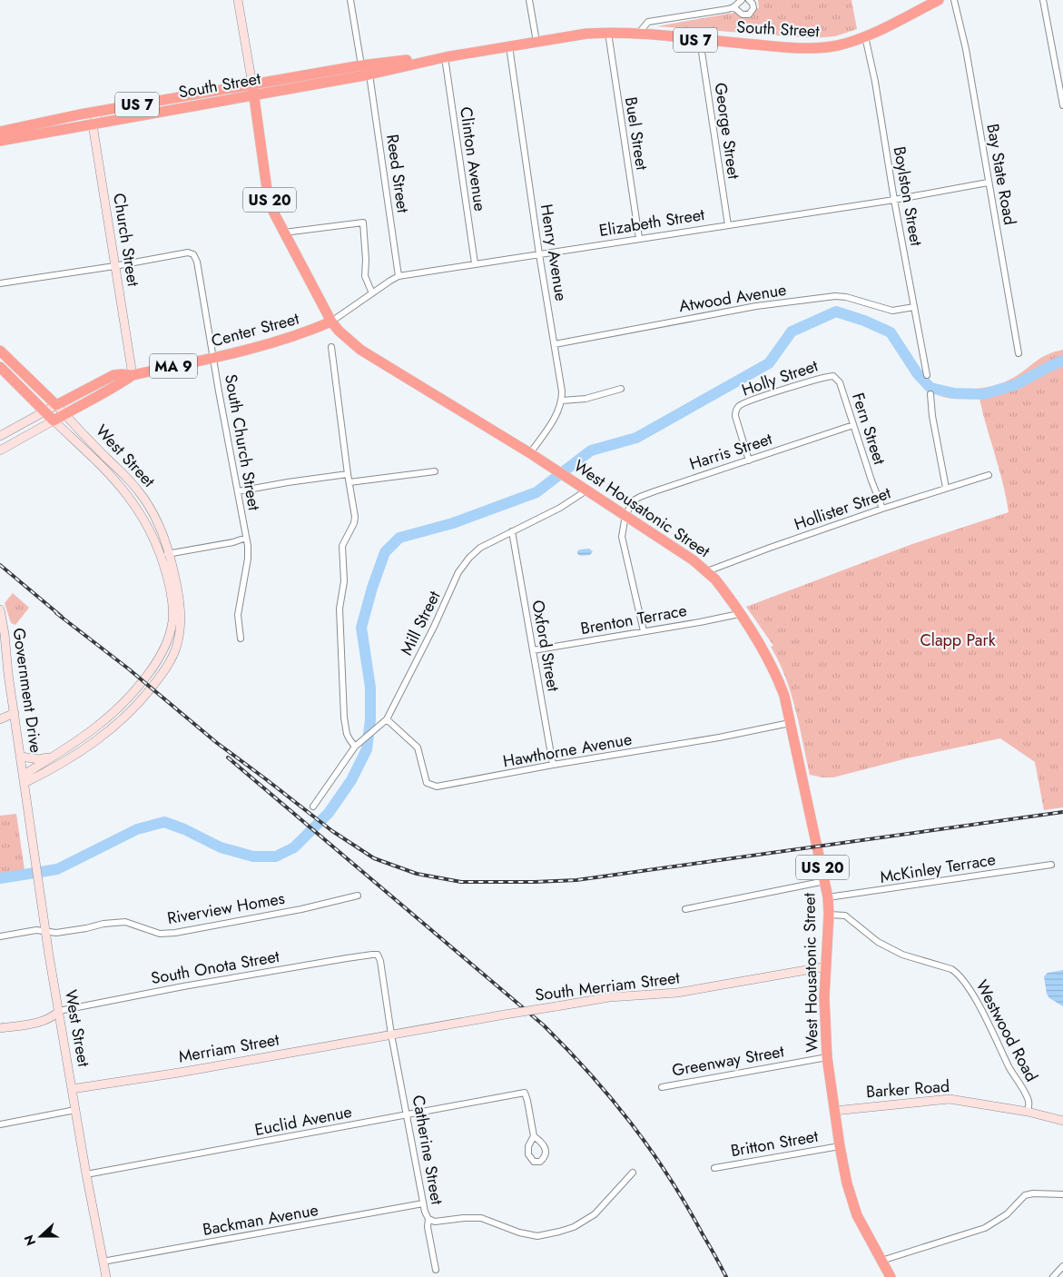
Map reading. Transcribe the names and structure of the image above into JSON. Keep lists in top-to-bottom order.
{
  "streets": {
    "highway": [
      "South Street",
      "US 7",
      "US 20",
      "Center Street",
      "MA 9",
      "West Street",
      "West Housatonic Street"
    ],
    "street": [
      "George Street",
      "Buel Street",
      "Clinton Avenue",
      "Reed Street",
      "Bay State Road",
      "Boylston Street",
      "Elizabeth Street",
      "Church Street",
      "Henry Avenue",
      "Atwood Avenue",
      "Holly Street",
      "Fern Street",
      "South Church Street",
      "Harris Street",
      "Hollister Street",
      "Brenton Terrace",
      "Mill Street",
      "Oxford Street",
      "Government Drive",
      "Hawthorne Avenue",
      "McKinley Terrace",
      "Riverview Homes",
      "South Onota Street",
      "South Merriam Street",
      "Westwood Road",
      "Merriam Street",
      "Greenway Street",
      "Barker Road",
      "Euclid Avenue",
      "Britton Street",
      "Catherine Street",
      "Backman Avenue"
    ]
  },
  "crossings": [
    ["South Street", "George Street"],
    ["South Street", "Buel Street"],
    ["South Street", "Clinton Avenue"],
    ["South Street", "Reed Street"],
    ["South Street", "Boylston Street"],
    ["South Street", "Church Street"],
    ["South Street", "Henry Avenue"],
    ["South Street", "West Housatonic Street"],
    ["George Street", "Elizabeth Street"],
    ["Buel Street", "Elizabeth Street"],
    ["Clinton Avenue", "Elizabeth Street"],
    ["Reed Street", "Elizabeth Street"],
    ["Bay State Road", "Elizabeth Street"],
    ["Boylston Street", "Elizabeth Street"],
    ["Boylston Street", "Atwood Avenue"],
    ["Elizabeth Street", "Henry Avenue"],
    ["Elizabeth Street", "Center Street"],
    ["Elizabeth Street", "West Housatonic Street"],
    ["Church Street", "Center Street"],
    ["Church Street", "South Church Street"],
    ["Henry Avenue", "Atwood Avenue"],
    ["Center Street", "South Church Street"],
    ["Center Street", "West Street"],
    ["Center Street", "West Housatonic Street"],
    ["Holly Street", "Fern Street"],
    ["Holly Street", "Harris Street"],
    ["Fern Street", "Harris Street"],
    ["Fern Street", "Hollister Street"],
    ["Harris Street", "West Housatonic Street"],
    ["West Street", "Government Drive"],
    ["West Street", "Riverview Homes"],
    ["West Street", "South Onota Street"],
    ["West Street", "Merriam Street"],
    ["West Street", "Euclid Avenue"],
    ["West Street", "Backman Avenue"],
    ["West Housatonic Street", "Hollister Street"],
    ["West Housatonic Street", "Brenton Terrace"],
    ["West Housatonic Street", "Mill Street"],
    ["West Housatonic Street", "Hawthorne Avenue"],
    ["West Housatonic Street", "McKinley Terrace"],
    ["West Housatonic Street", "South Merriam Street"],
    ["West Housatonic Street", "Westwood Road"],
    ["West Housatonic Street", "Greenway Street"],
    ["West Housatonic Street", "Barker Road"],
    ["West Housatonic Street", "Britton Street"],
    ["Brenton Terrace", "Oxford Street"],
    ["Mill Street", "Oxford Street"],
    ["Mill Street", "Hawthorne Avenue"],
    ["Oxford Street", "Hawthorne Avenue"],
    ["South Onota Street", "Catherine Street"],
    ["South Merriam Street", "Merriam Street"],
    ["South Merriam Street", "Catherine Street"],
    ["Westwood Road", "Barker Road"],
    ["Merriam Street", "Catherine Street"],
    ["Euclid Avenue", "Catherine Street"],
    ["Catherine Street", "Backman Avenue"]
  ],
  "parks": ["Clapp Park"],
  "north": "left"
}
